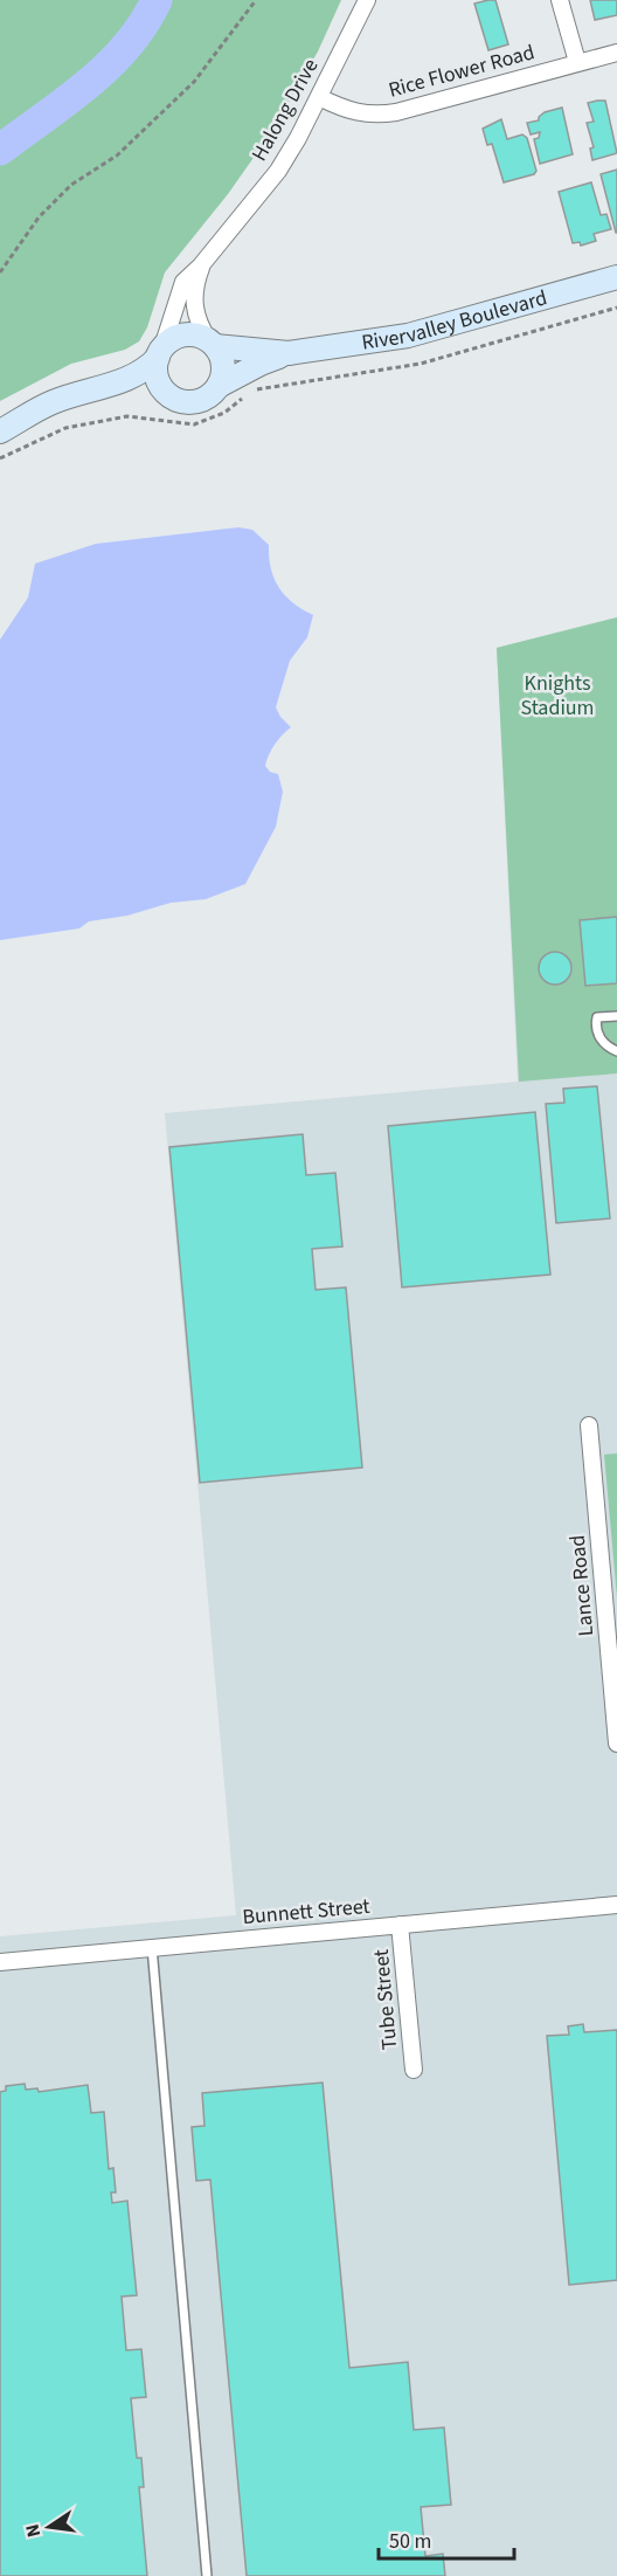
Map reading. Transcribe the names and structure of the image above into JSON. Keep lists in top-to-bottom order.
{
  "streets": {
    "street": [
      "Rice Flower Road",
      "Halong Drive",
      "Rivervalley Boulevard",
      "Lance Road",
      "Bunnett Street",
      "Tube Street"
    ]
  },
  "crossings": [
    ["Rice Flower Road", "Halong Drive"],
    ["Halong Drive", "Rivervalley Boulevard"],
    ["Bunnett Street", "Tube Street"]
  ],
  "parks": ["Knights Stadium"],
  "scale_bar": "50 m",
  "north": "left"
}
